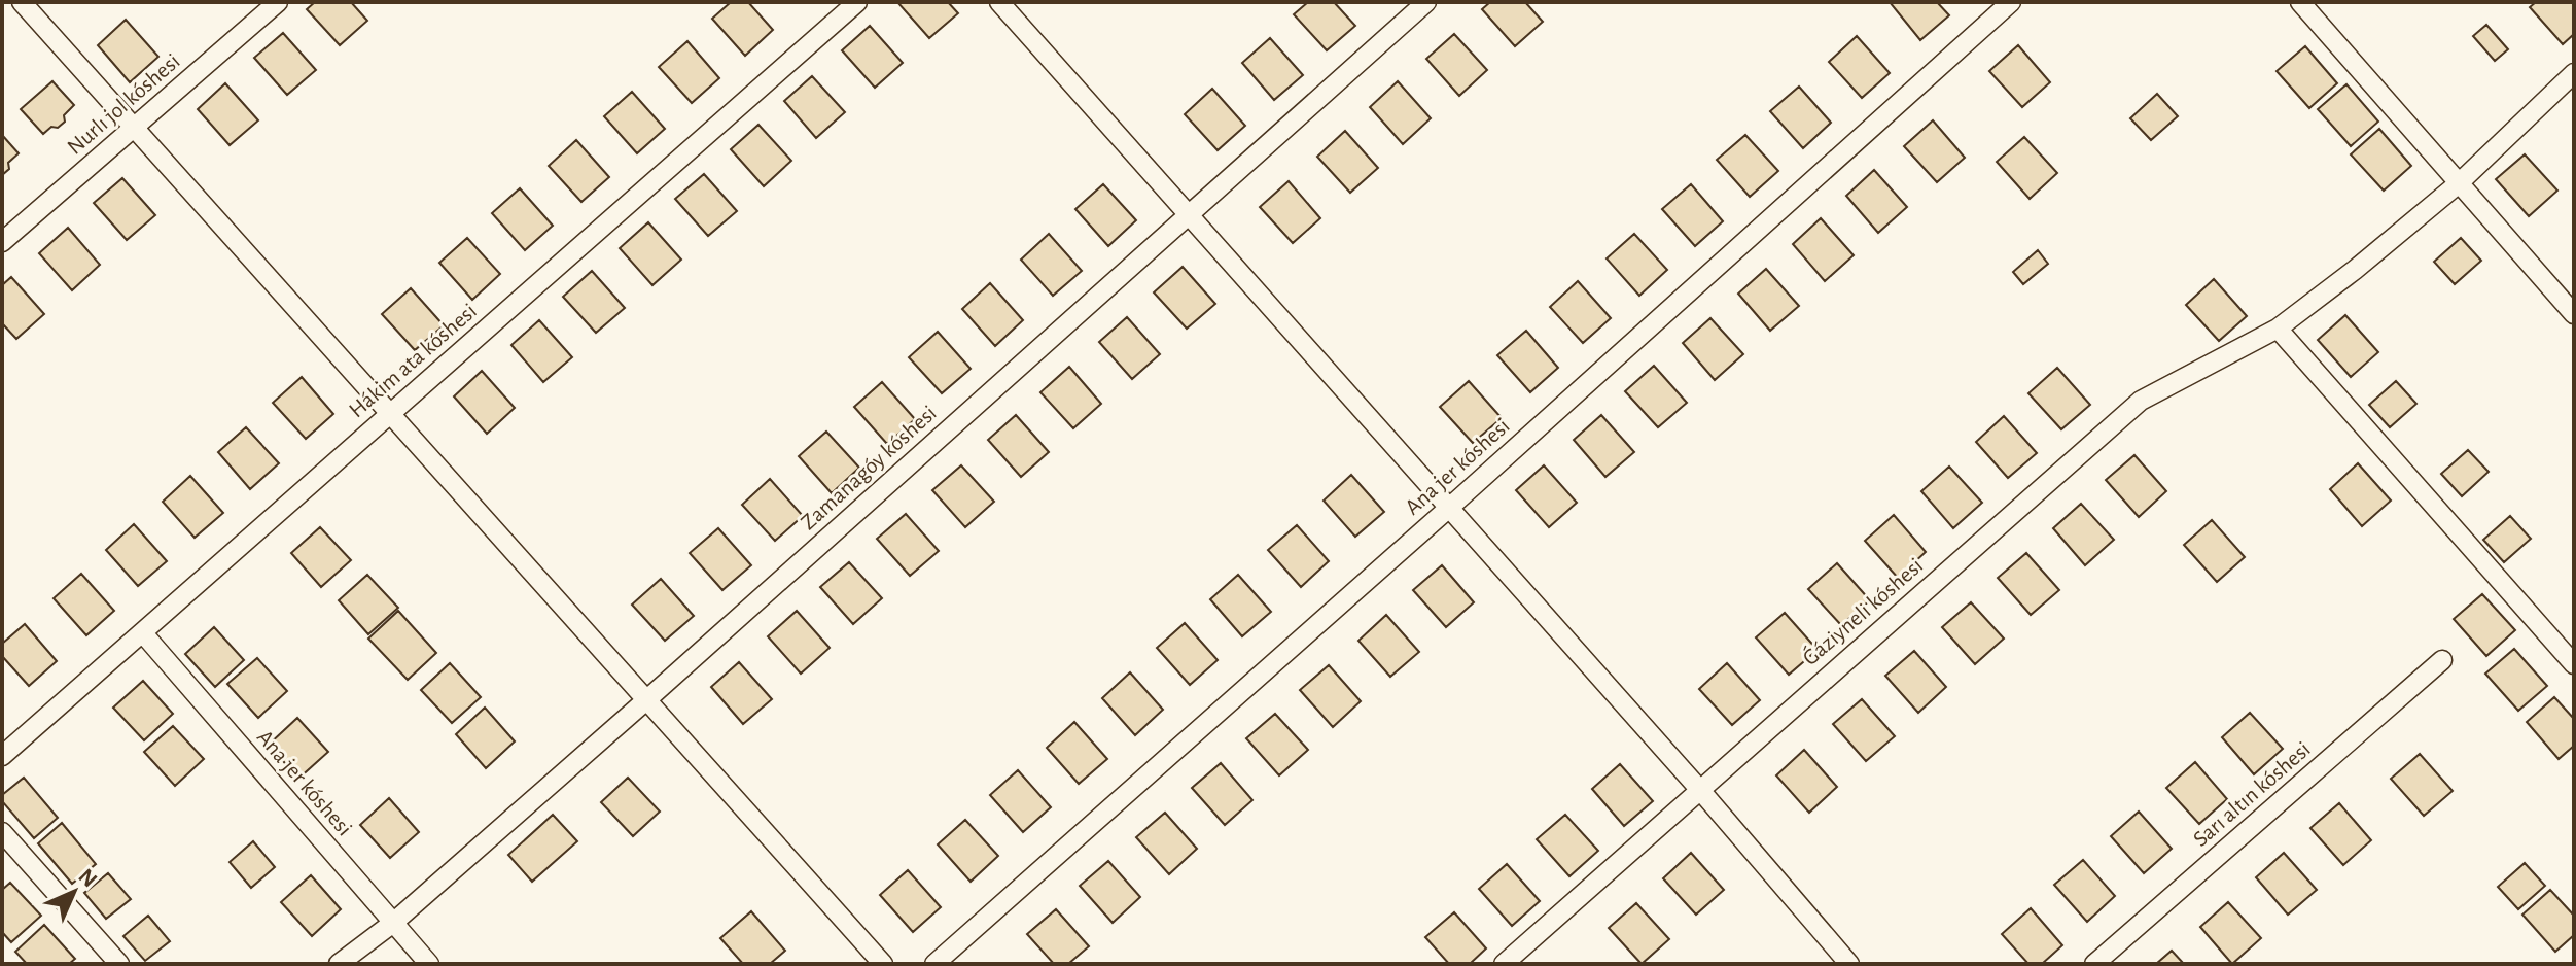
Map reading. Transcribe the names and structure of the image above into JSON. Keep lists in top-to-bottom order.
{
  "streets": {
    "street": [
      "Nurlı jol kóshesi",
      "Hákim ata kóshesi",
      "Ana jer kóshesi",
      "Zamanagóy kóshesi",
      "Ǵáziyneli kóshesi",
      "Sarı altın kóshesi"
    ]
  },
  "crossings": [
    ["Hákim ata kóshesi", "Ana jer kóshesi"],
    ["Ana jer kóshesi", "Zamanagóy kóshesi"]
  ],
  "north": "top right"
}
